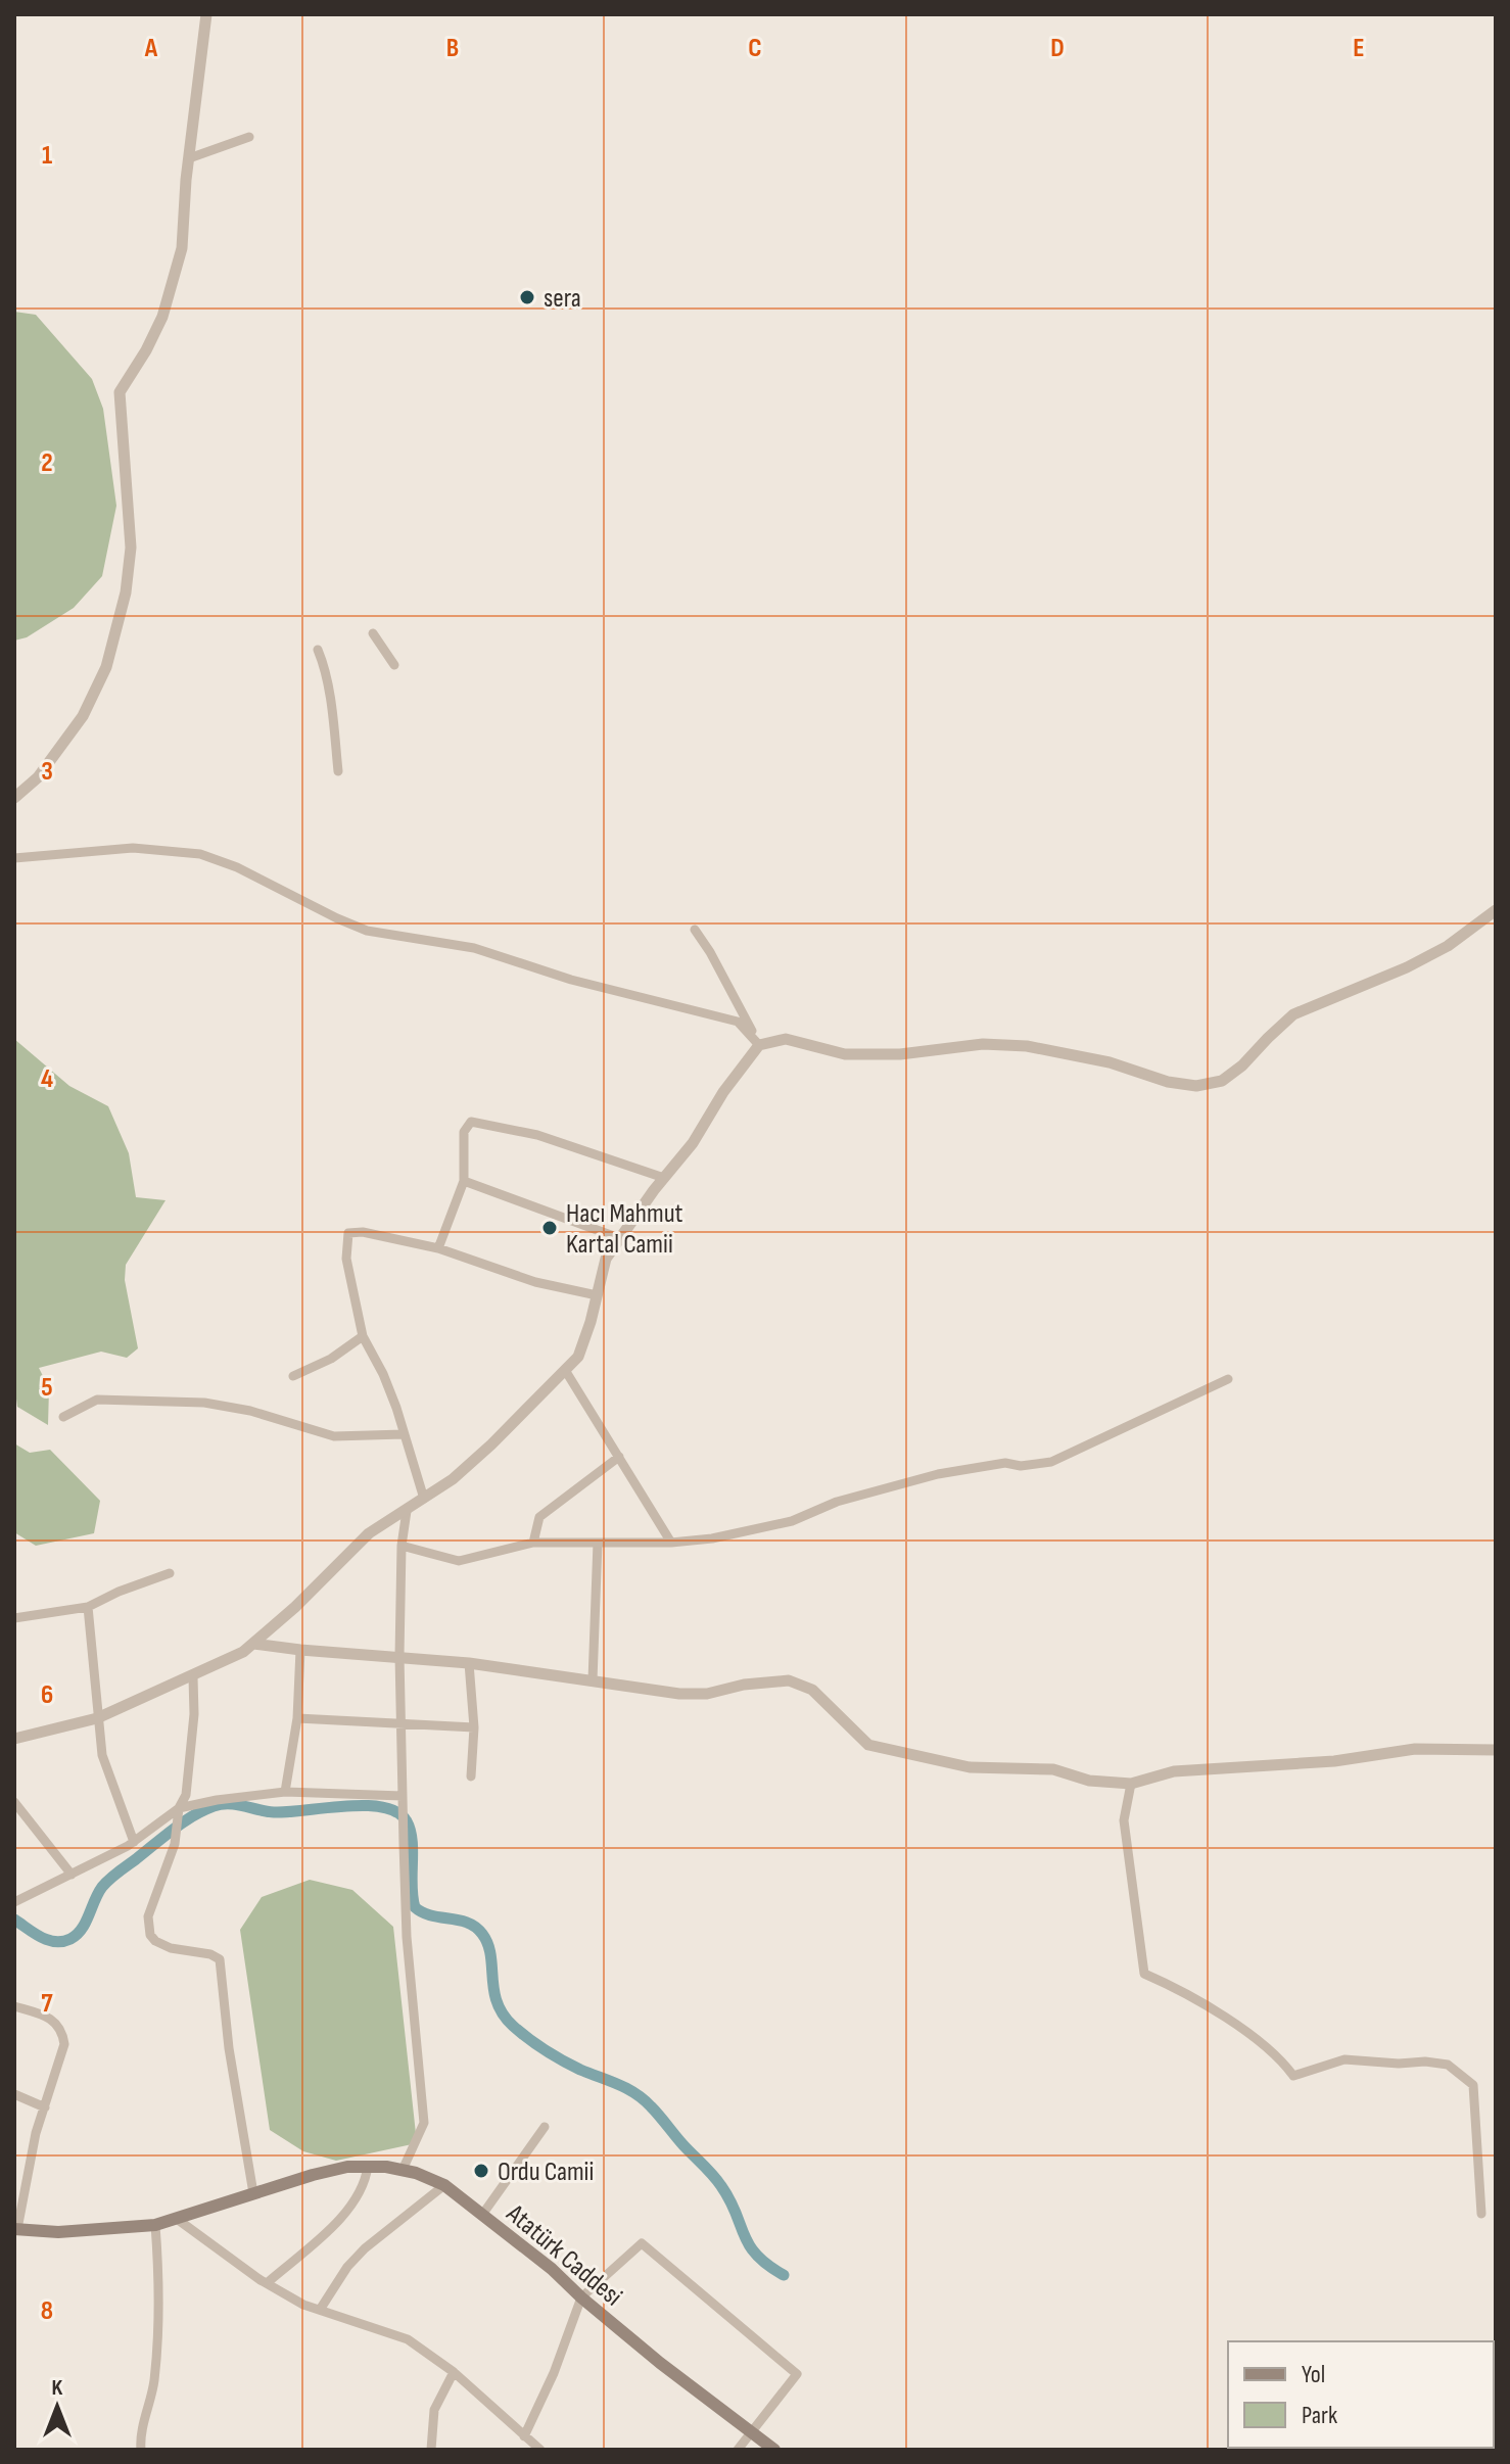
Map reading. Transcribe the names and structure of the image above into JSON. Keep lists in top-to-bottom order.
{
  "streets": {
    "main road": ["Atatürk Caddesi"]
  },
  "places": ["sera", "Hacı Mahmut Kartal Camii", "Ordu Camii"],
  "legend": ["Yol", "Park"],
  "north": "top",
  "grid": {
    "columns": [
      "A",
      "B",
      "C",
      "D",
      "E"
    ],
    "rows": [
      "1",
      "2",
      "3",
      "4",
      "5",
      "6",
      "7",
      "8"
    ]
  }
}
